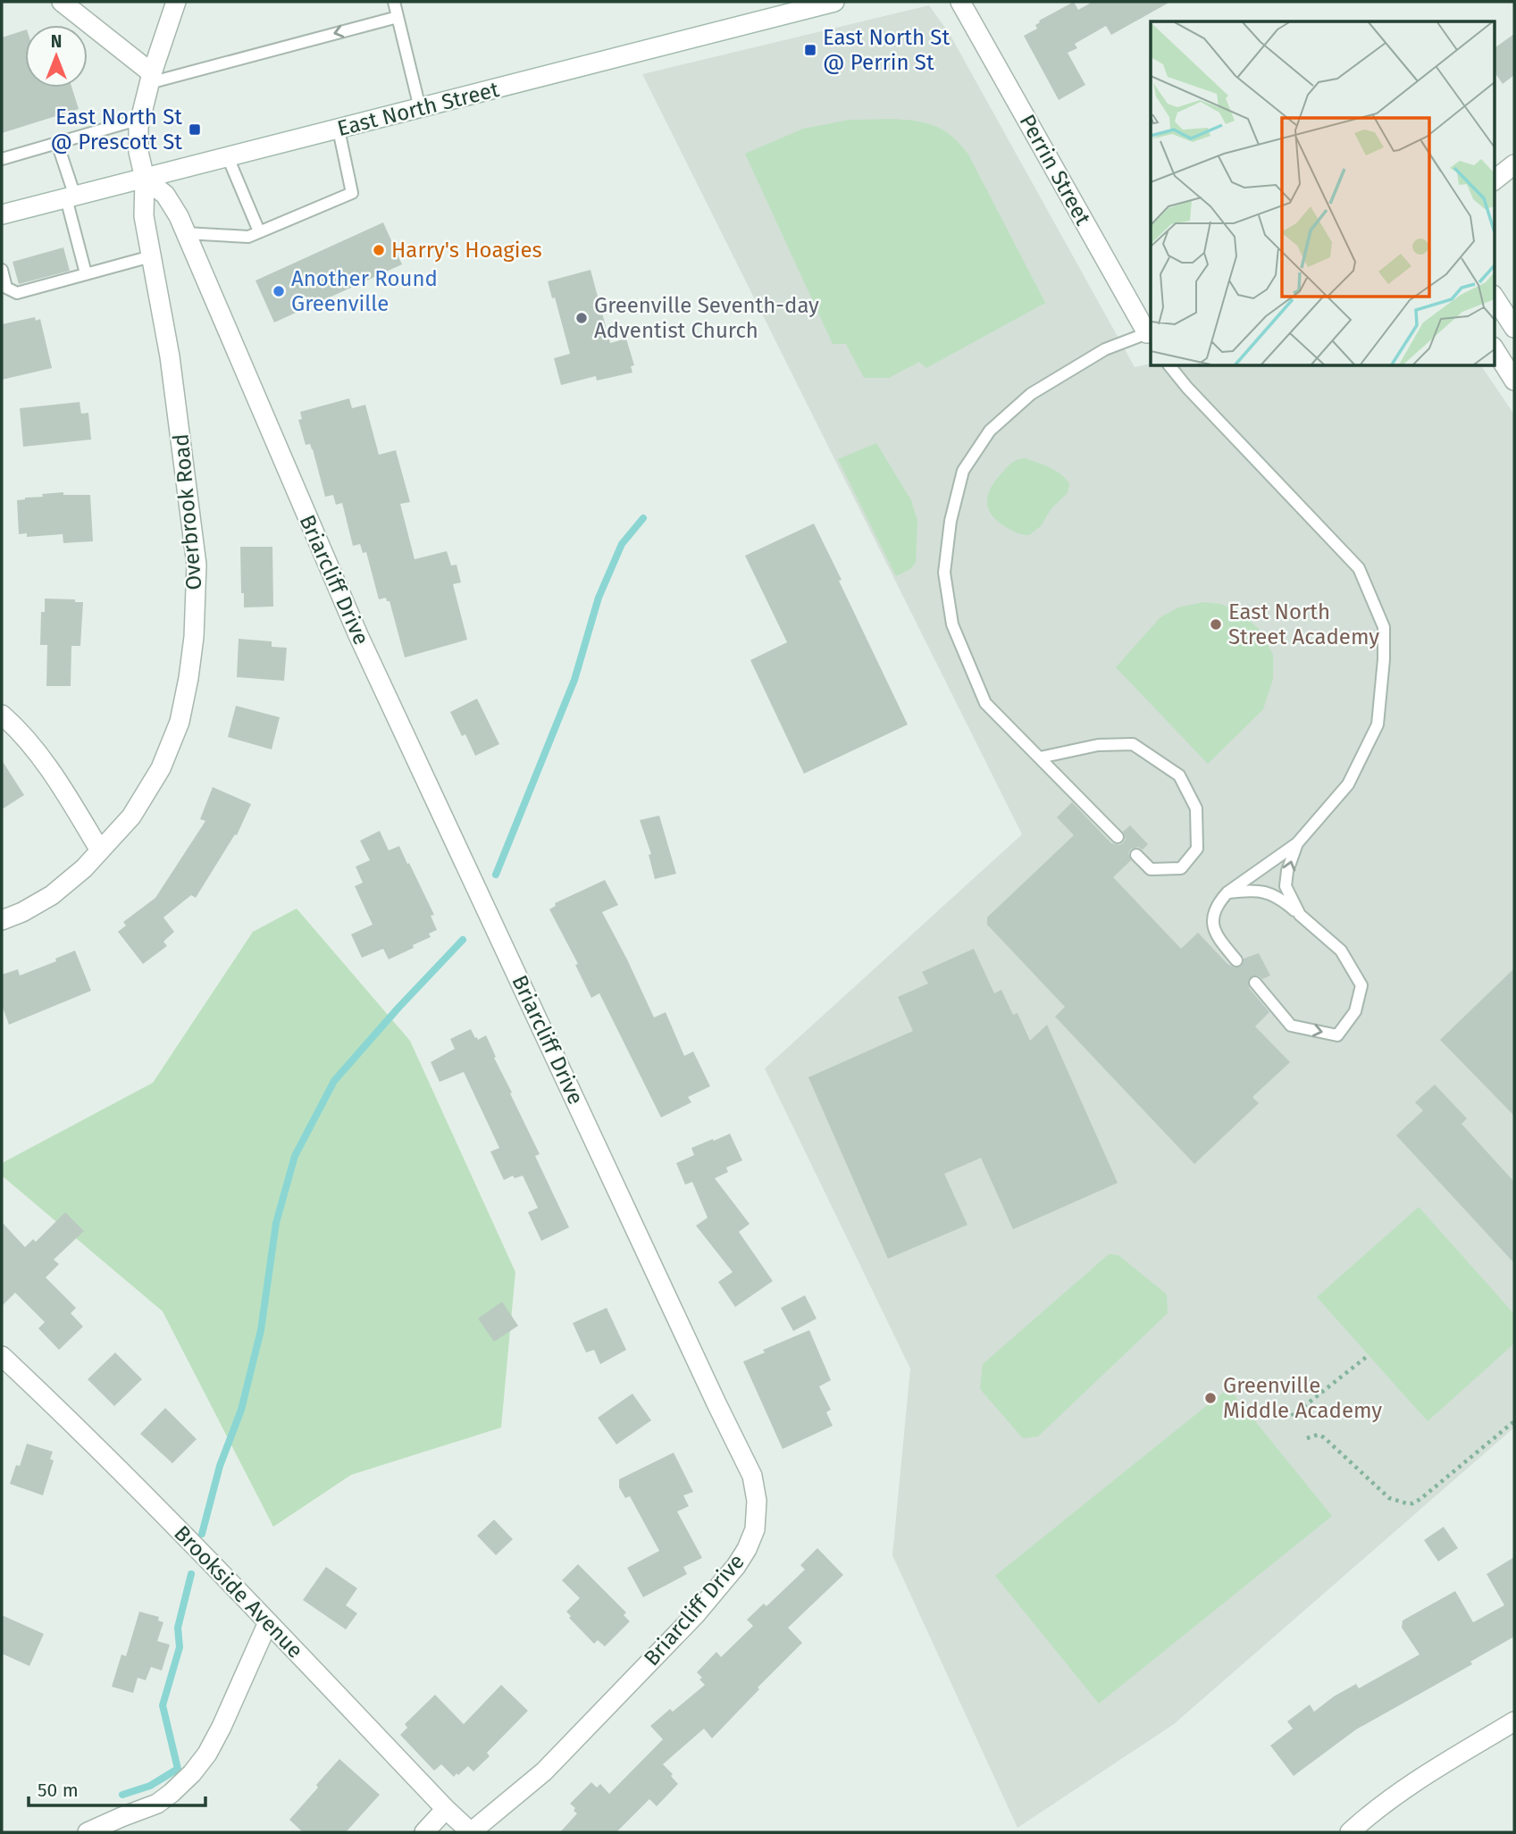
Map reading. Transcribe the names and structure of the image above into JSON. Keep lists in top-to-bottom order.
{
  "streets": {
    "street": [
      "East North Street",
      "Perrin Street",
      "Overbrook Road",
      "Briarcliff Drive",
      "Brookside Avenue"
    ]
  },
  "crossings": [
    ["East North Street", "Overbrook Road"],
    ["East North Street", "Briarcliff Drive"],
    ["Overbrook Road", "Briarcliff Drive"],
    ["Briarcliff Drive", "Brookside Avenue"]
  ],
  "places": {
    "transit": ["East North St @ Perrin St", "East North St @ Prescott St"],
    "other": [
      "Harry's Hoagies",
      "Another Round Greenville",
      "Greenville Seventh-day Adventist Church",
      "East North Street Academy",
      "Greenville Middle Academy"
    ]
  },
  "scale_bar": "50 m",
  "north": "top"
}
